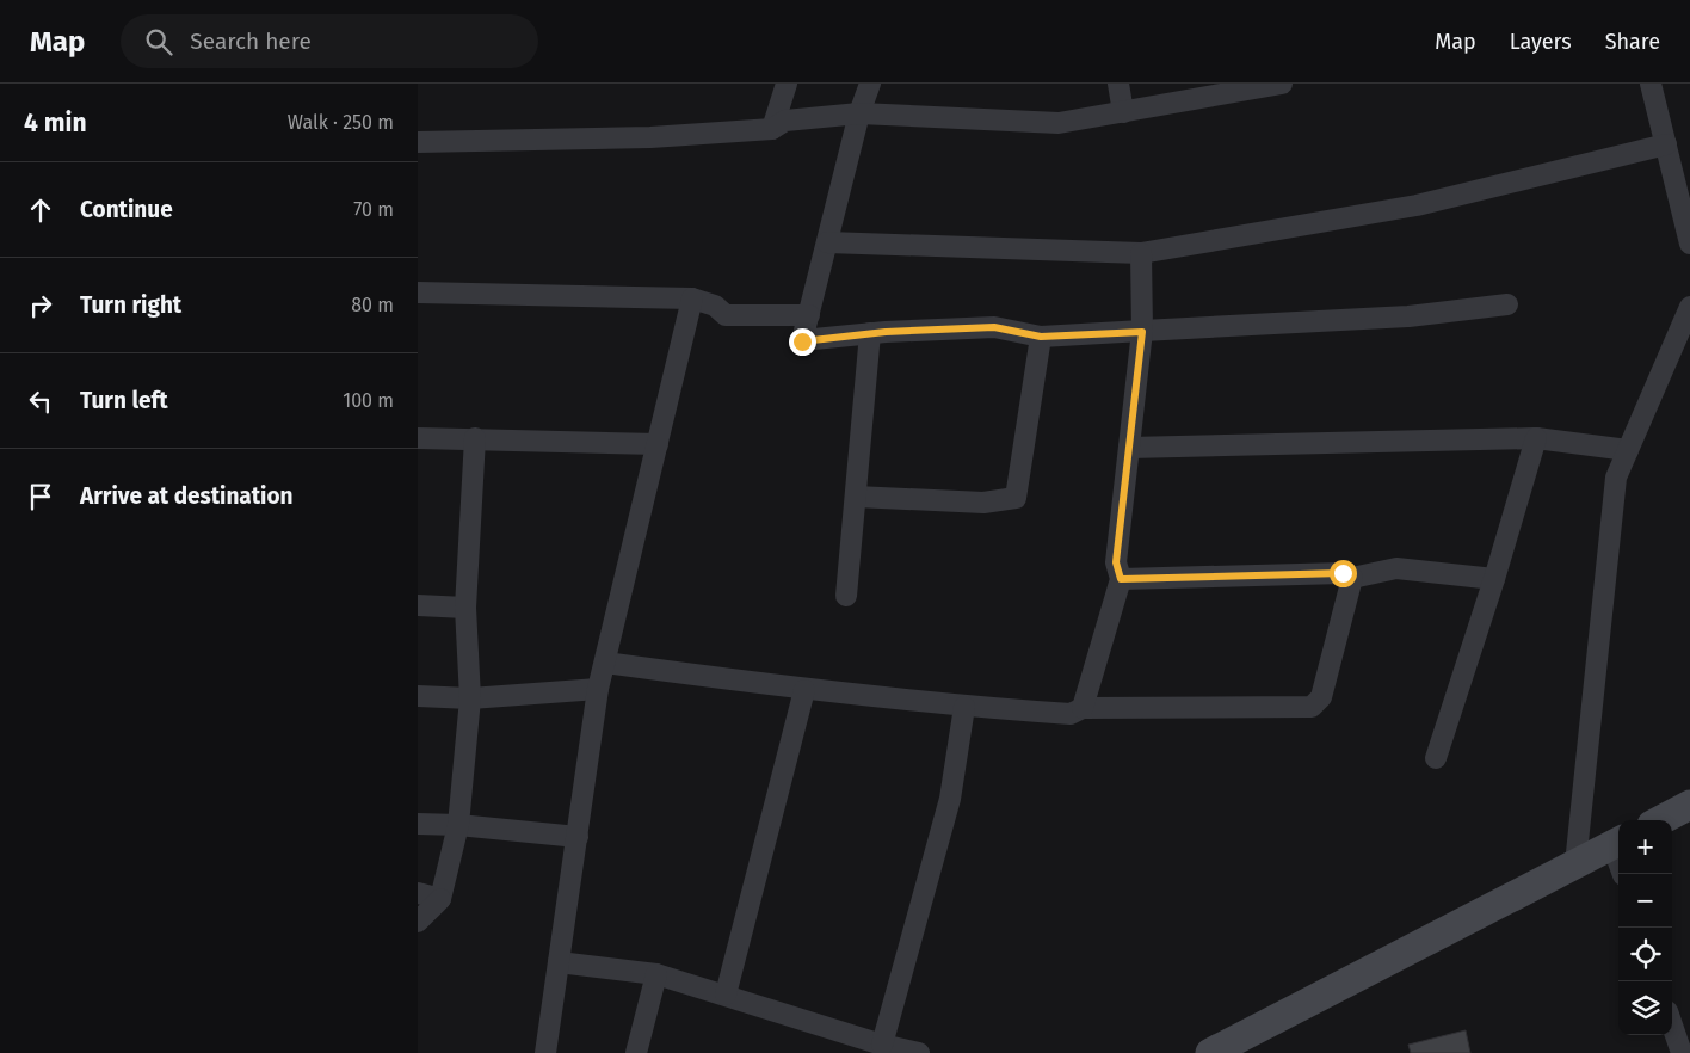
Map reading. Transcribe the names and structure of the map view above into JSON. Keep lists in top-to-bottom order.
{
  "page": {
    "header": "Map",
    "search": "Search here",
    "nav": ["Map", "Layers", "Share"],
    "heading": ["4 min", "Walk · 250 m"],
    "list": [
      ["Continue", "70 m"],
      ["Turn right", "80 m"],
      ["Turn left", "100 m"],
      "Arrive at destination"
    ],
    "map_buttons": ["+", "−"]
  }
}
